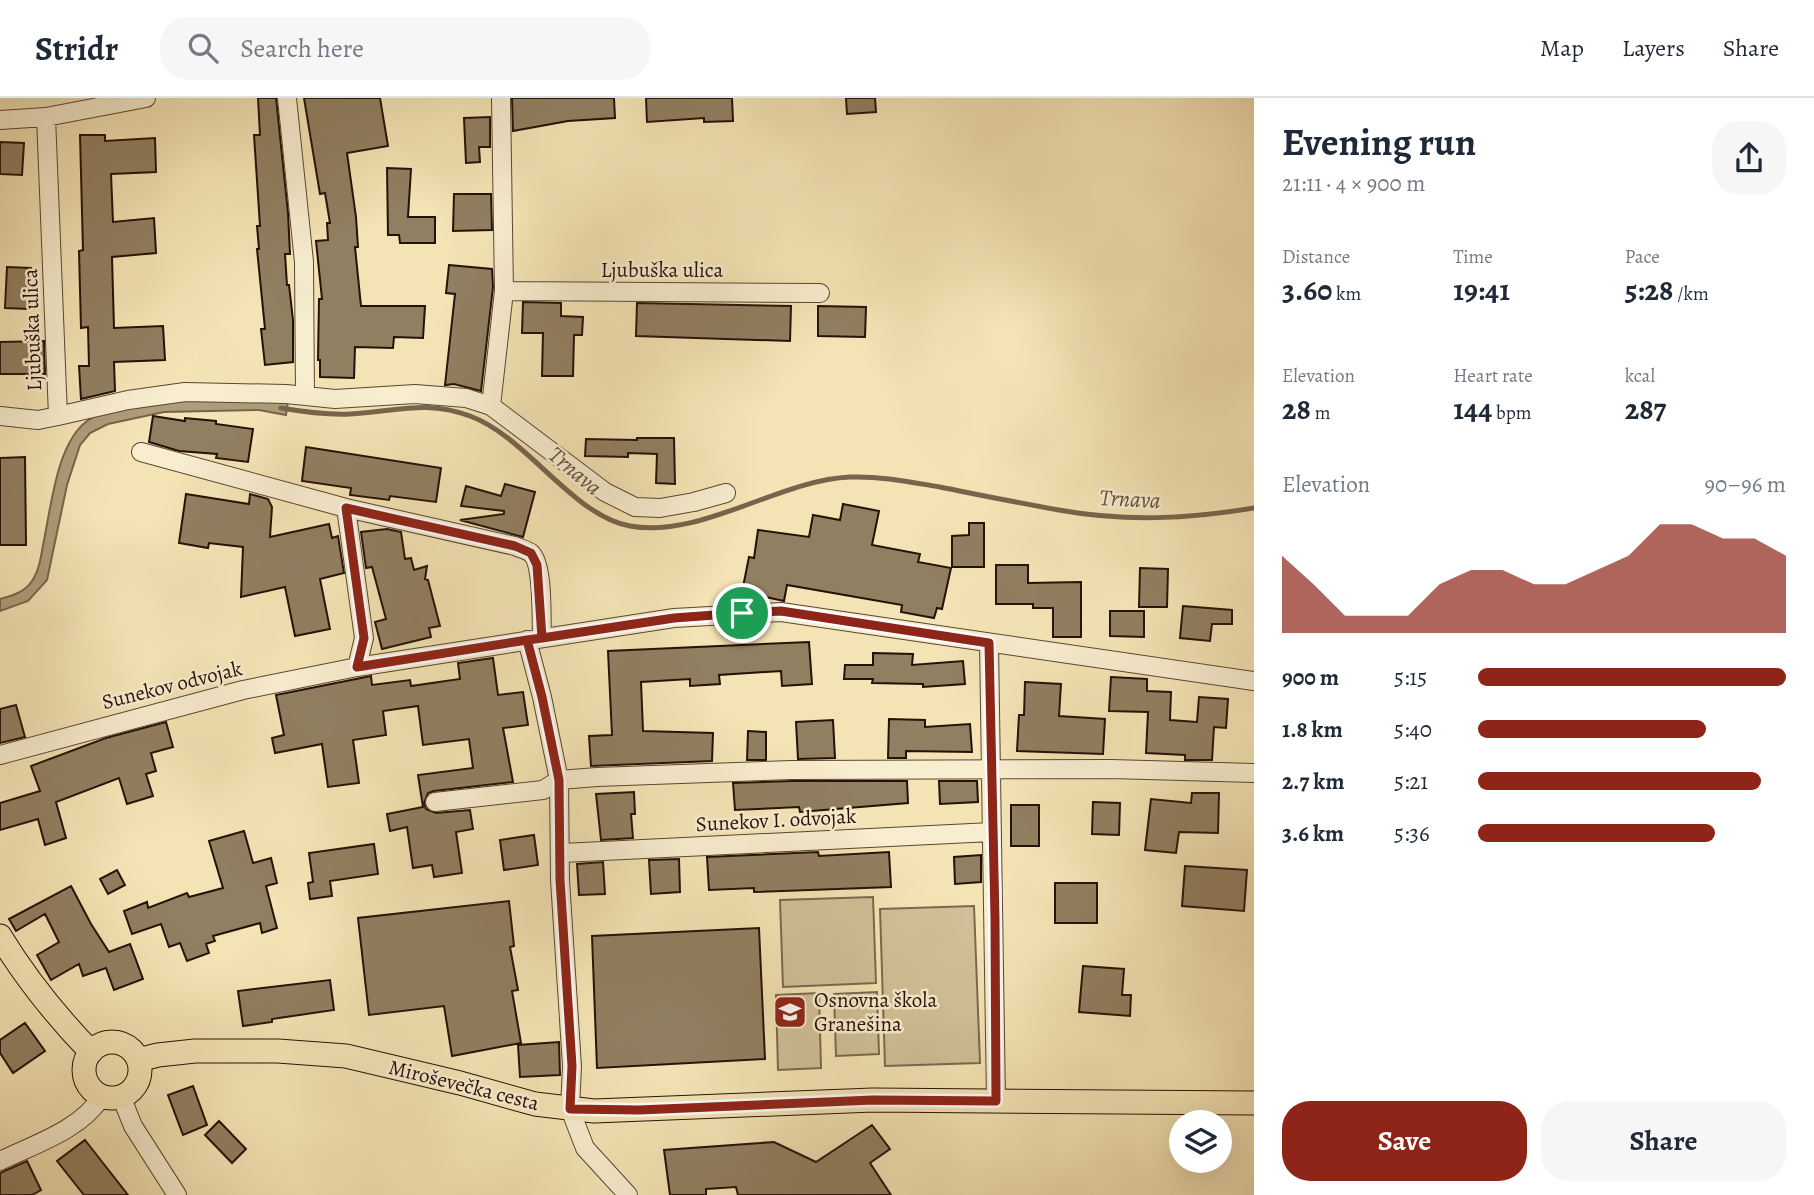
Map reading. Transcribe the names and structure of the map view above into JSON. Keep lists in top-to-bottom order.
{
  "streets": {
    "main road": ["Miroševečka cesta"],
    "street": ["Ljubuška ulica", "Sunekov odvojak", "Sunekov I. odvojak"]
  },
  "water": ["Trnava"],
  "places": {
    "school or university": ["Osnovna škola Granešina"]
  },
  "page": {
    "header": "Stridr",
    "search": "Search here",
    "nav": ["Map", "Layers", "Share"],
    "heading": ["Evening run", "21:11 · 4 × 900 m"],
    "stats": [
      ["Distance", "3.60 km"],
      ["Time", "19:41"],
      ["Pace", "5:28 /km"],
      ["Elevation", "28 m"],
      ["Heart rate", "144 bpm"],
      ["kcal", "287"]
    ],
    "chart": ["Elevation", "90–96 m"],
    "list": [
      {
        "name": "900 m",
        "note": "5:15"
      },
      {
        "name": "1.8 km",
        "note": "5:40"
      },
      {
        "name": "2.7 km",
        "note": "5:21"
      },
      {
        "name": "3.6 km",
        "note": "5:36"
      }
    ],
    "buttons": ["Save", "Share"]
  }
}
